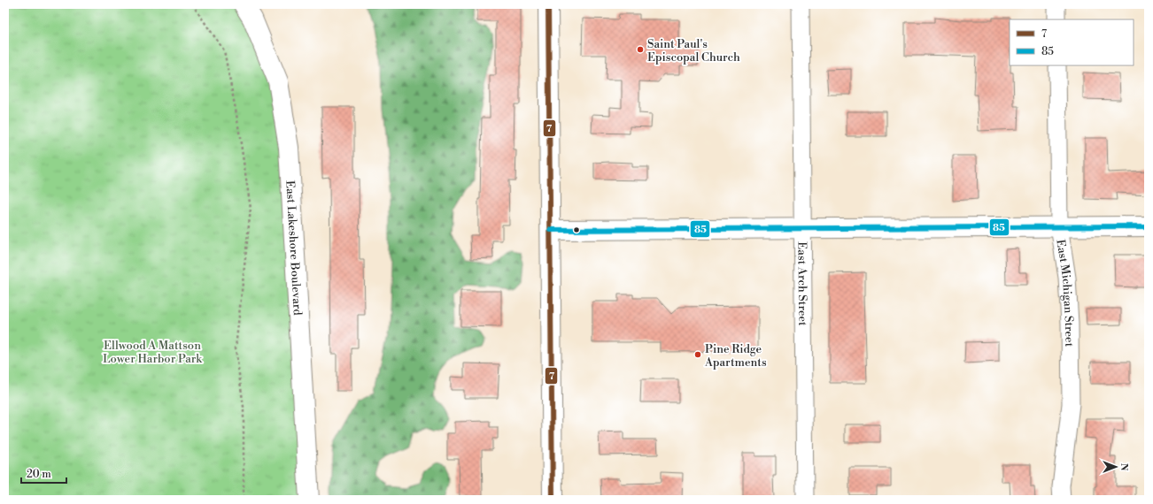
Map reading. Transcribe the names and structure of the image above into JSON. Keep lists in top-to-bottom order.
{
  "streets": {
    "street": ["East Lakeshore Boulevard", "East Arch Street", "East Michigan Street"]
  },
  "parks": ["Ellwood A Mattson Lower Harbor Park"],
  "places": ["Saint Paul's Episcopal Church", "Pine Ridge Apartments"],
  "lines": ["transit line 7", "transit line 85"],
  "legend": ["7", "85"],
  "scale_bar": "20 m",
  "north": "right"
}
